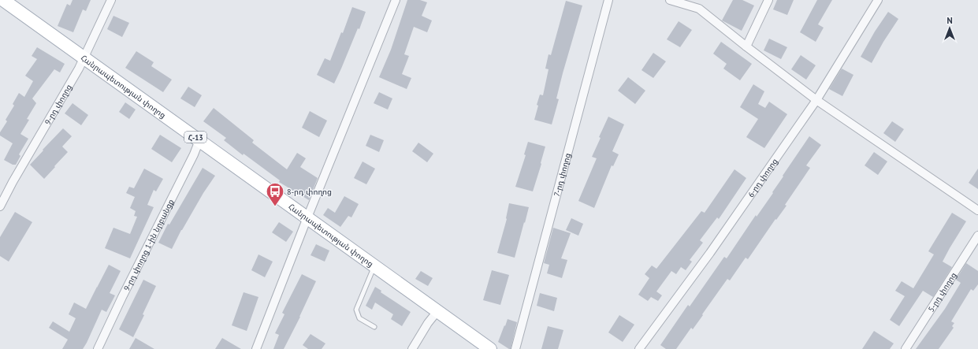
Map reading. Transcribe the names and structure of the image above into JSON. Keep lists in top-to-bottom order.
{
  "streets": {
    "main road": ["Հանրապետության փողոց", "Հ-13"],
    "street": [
      "9-րդ փողոց",
      "7-րդ փողոց",
      "6-րդ փողոց",
      "9-րդ փողոց 1-ին նրբանցք",
      "5-րդ փողոց"
    ]
  },
  "crossings": [
    ["Հանրապետության փողոց", "9-րդ փողոց"],
    ["Հանրապետության փողոց", "9-րդ փողոց 1-ին նրբանցք"]
  ],
  "places": {
    "bus stop": ["8-րդ փողոց"]
  },
  "north": "top"
}
